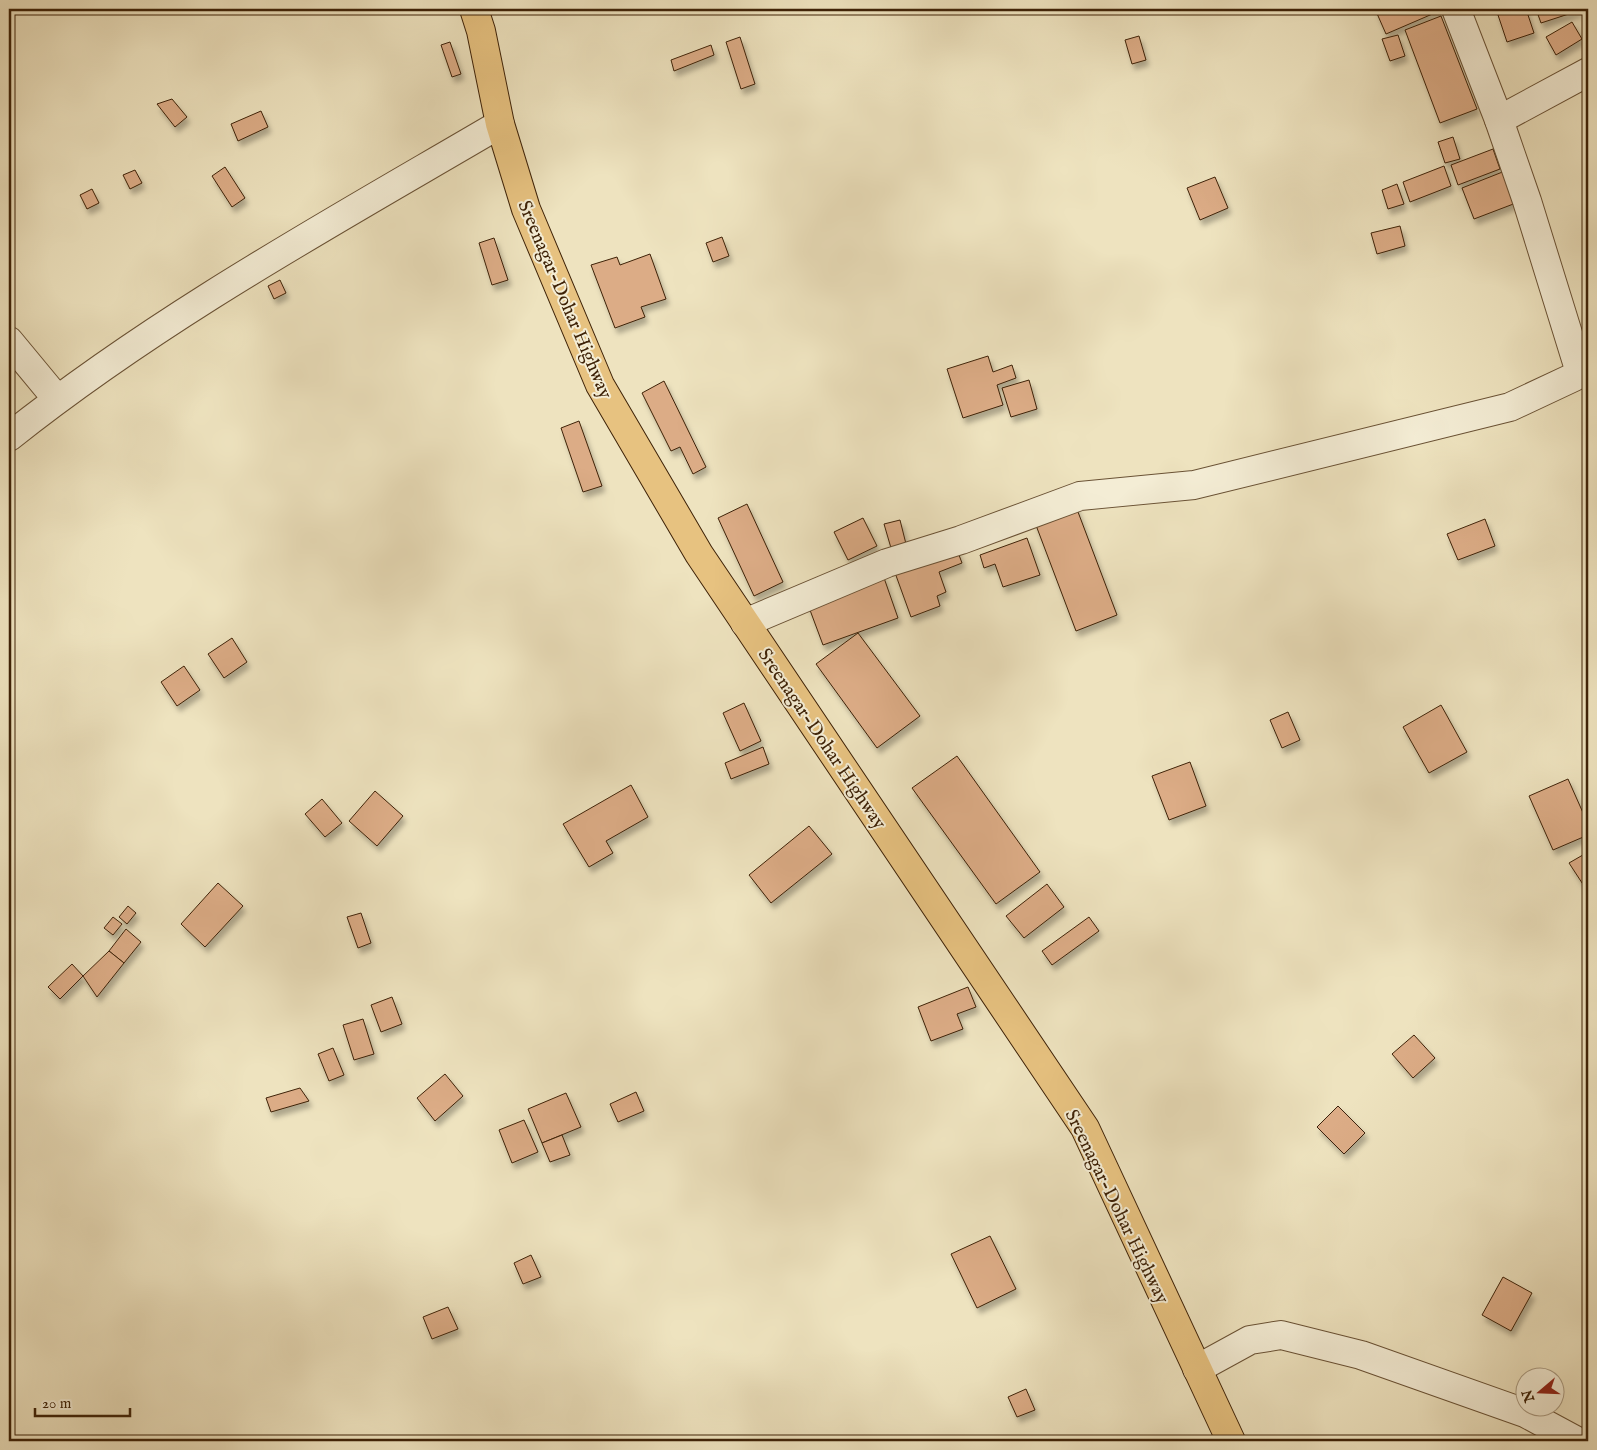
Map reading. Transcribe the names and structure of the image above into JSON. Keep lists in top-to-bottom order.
{
  "streets": {
    "main road": ["Sreenagar-Dohar Highway"]
  },
  "scale_bar": "20 m",
  "north": "left"
}
